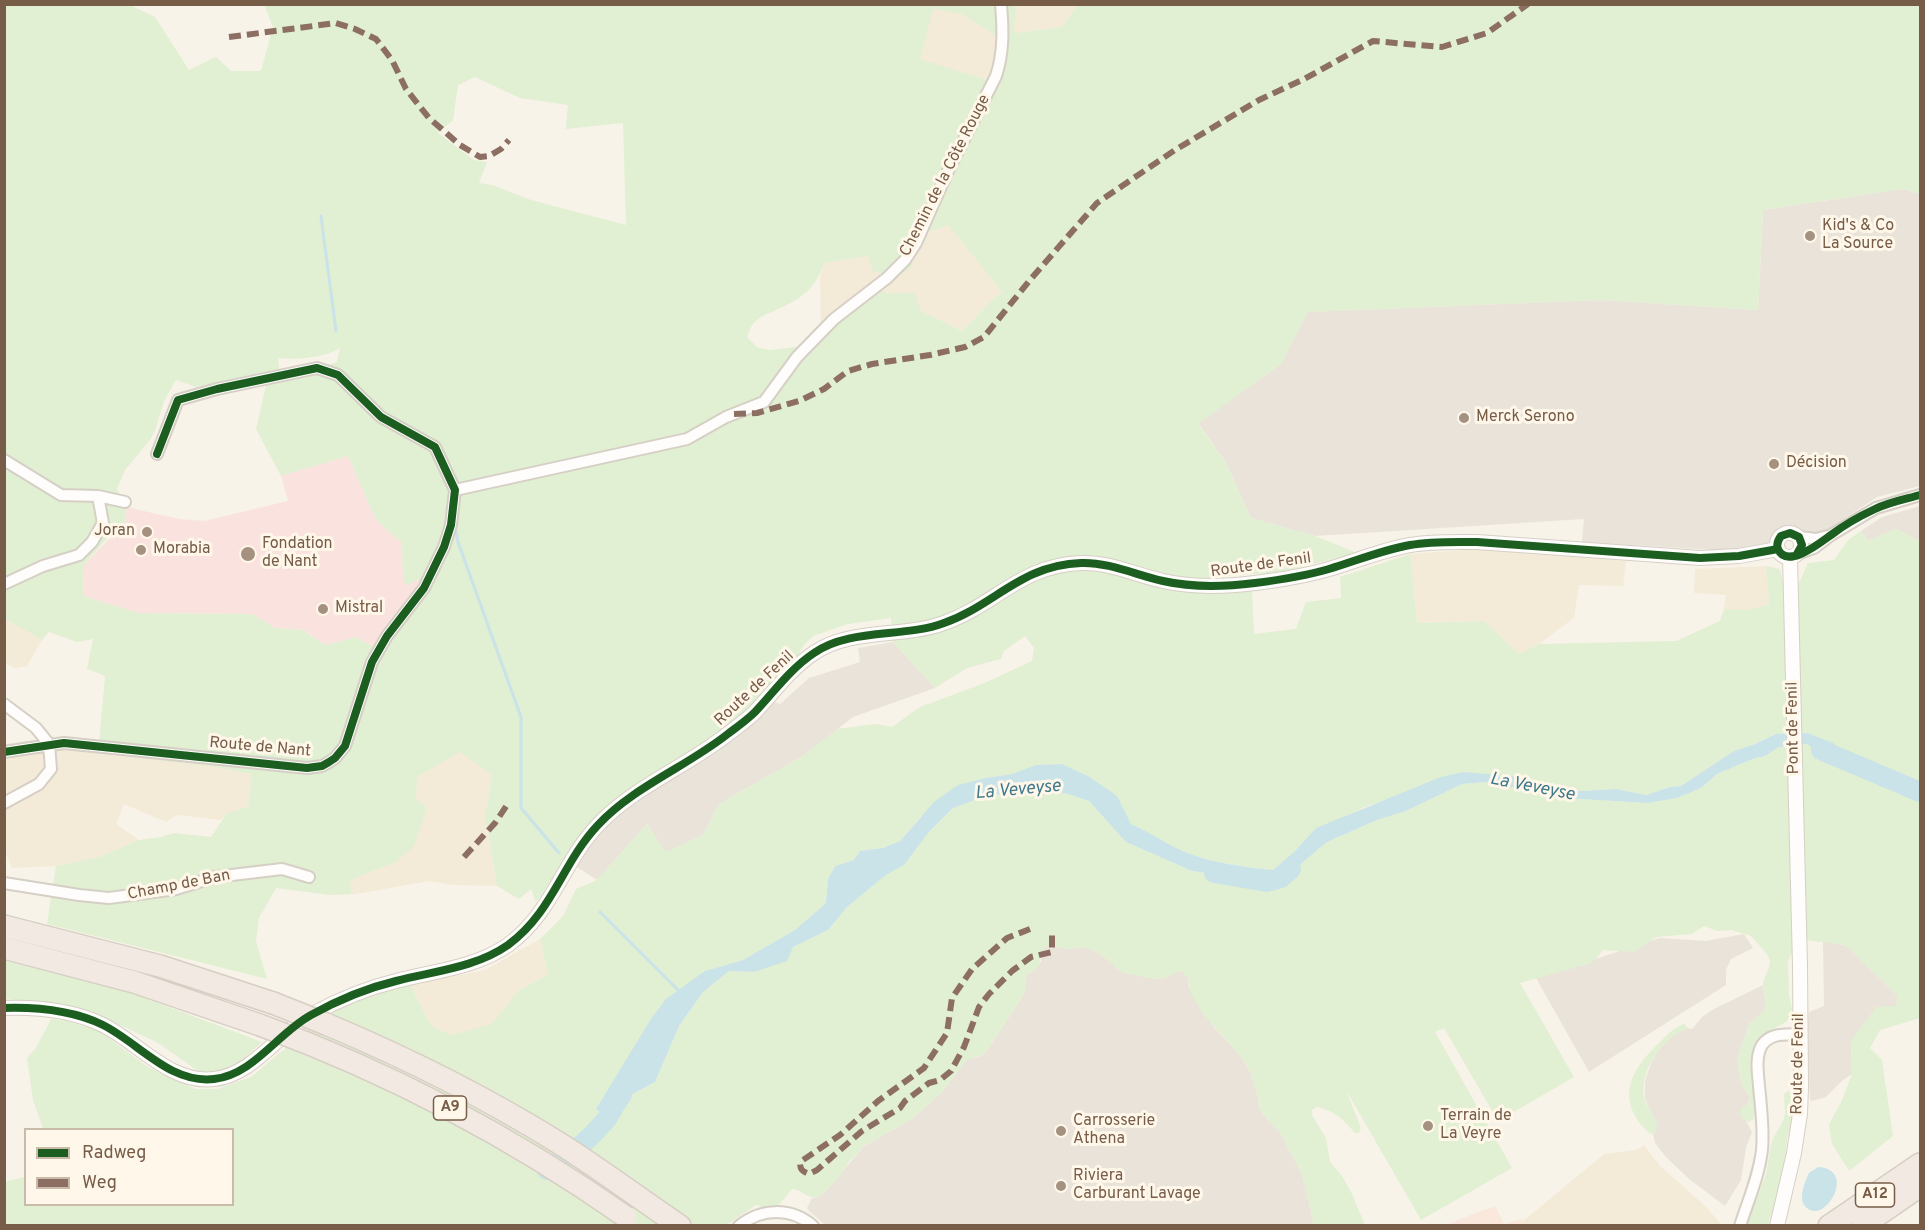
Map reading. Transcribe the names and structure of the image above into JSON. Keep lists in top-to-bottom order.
{
  "streets": {
    "highway": ["A9", "A12"],
    "street": [
      "Chemin de la Côte Rouge",
      "Route de Fenil",
      "Pont de Fenil",
      "Route de Nant",
      "Champ de Ban"
    ]
  },
  "crossings": [
    ["Chemin de la Côte Rouge", "Route de Nant"],
    ["Route de Fenil", "Pont de Fenil"]
  ],
  "water": ["La Veveyse"],
  "places": [
    "Kid's & Co La Source",
    "Merck Serono",
    "Décision",
    "Joran",
    "Morabia",
    "Fondation de Nant",
    "Mistral",
    "Terrain de La Veyre",
    "Carrosserie Athena",
    "Riviera Carburant Lavage"
  ],
  "legend": ["Radweg", "Weg"]
}
